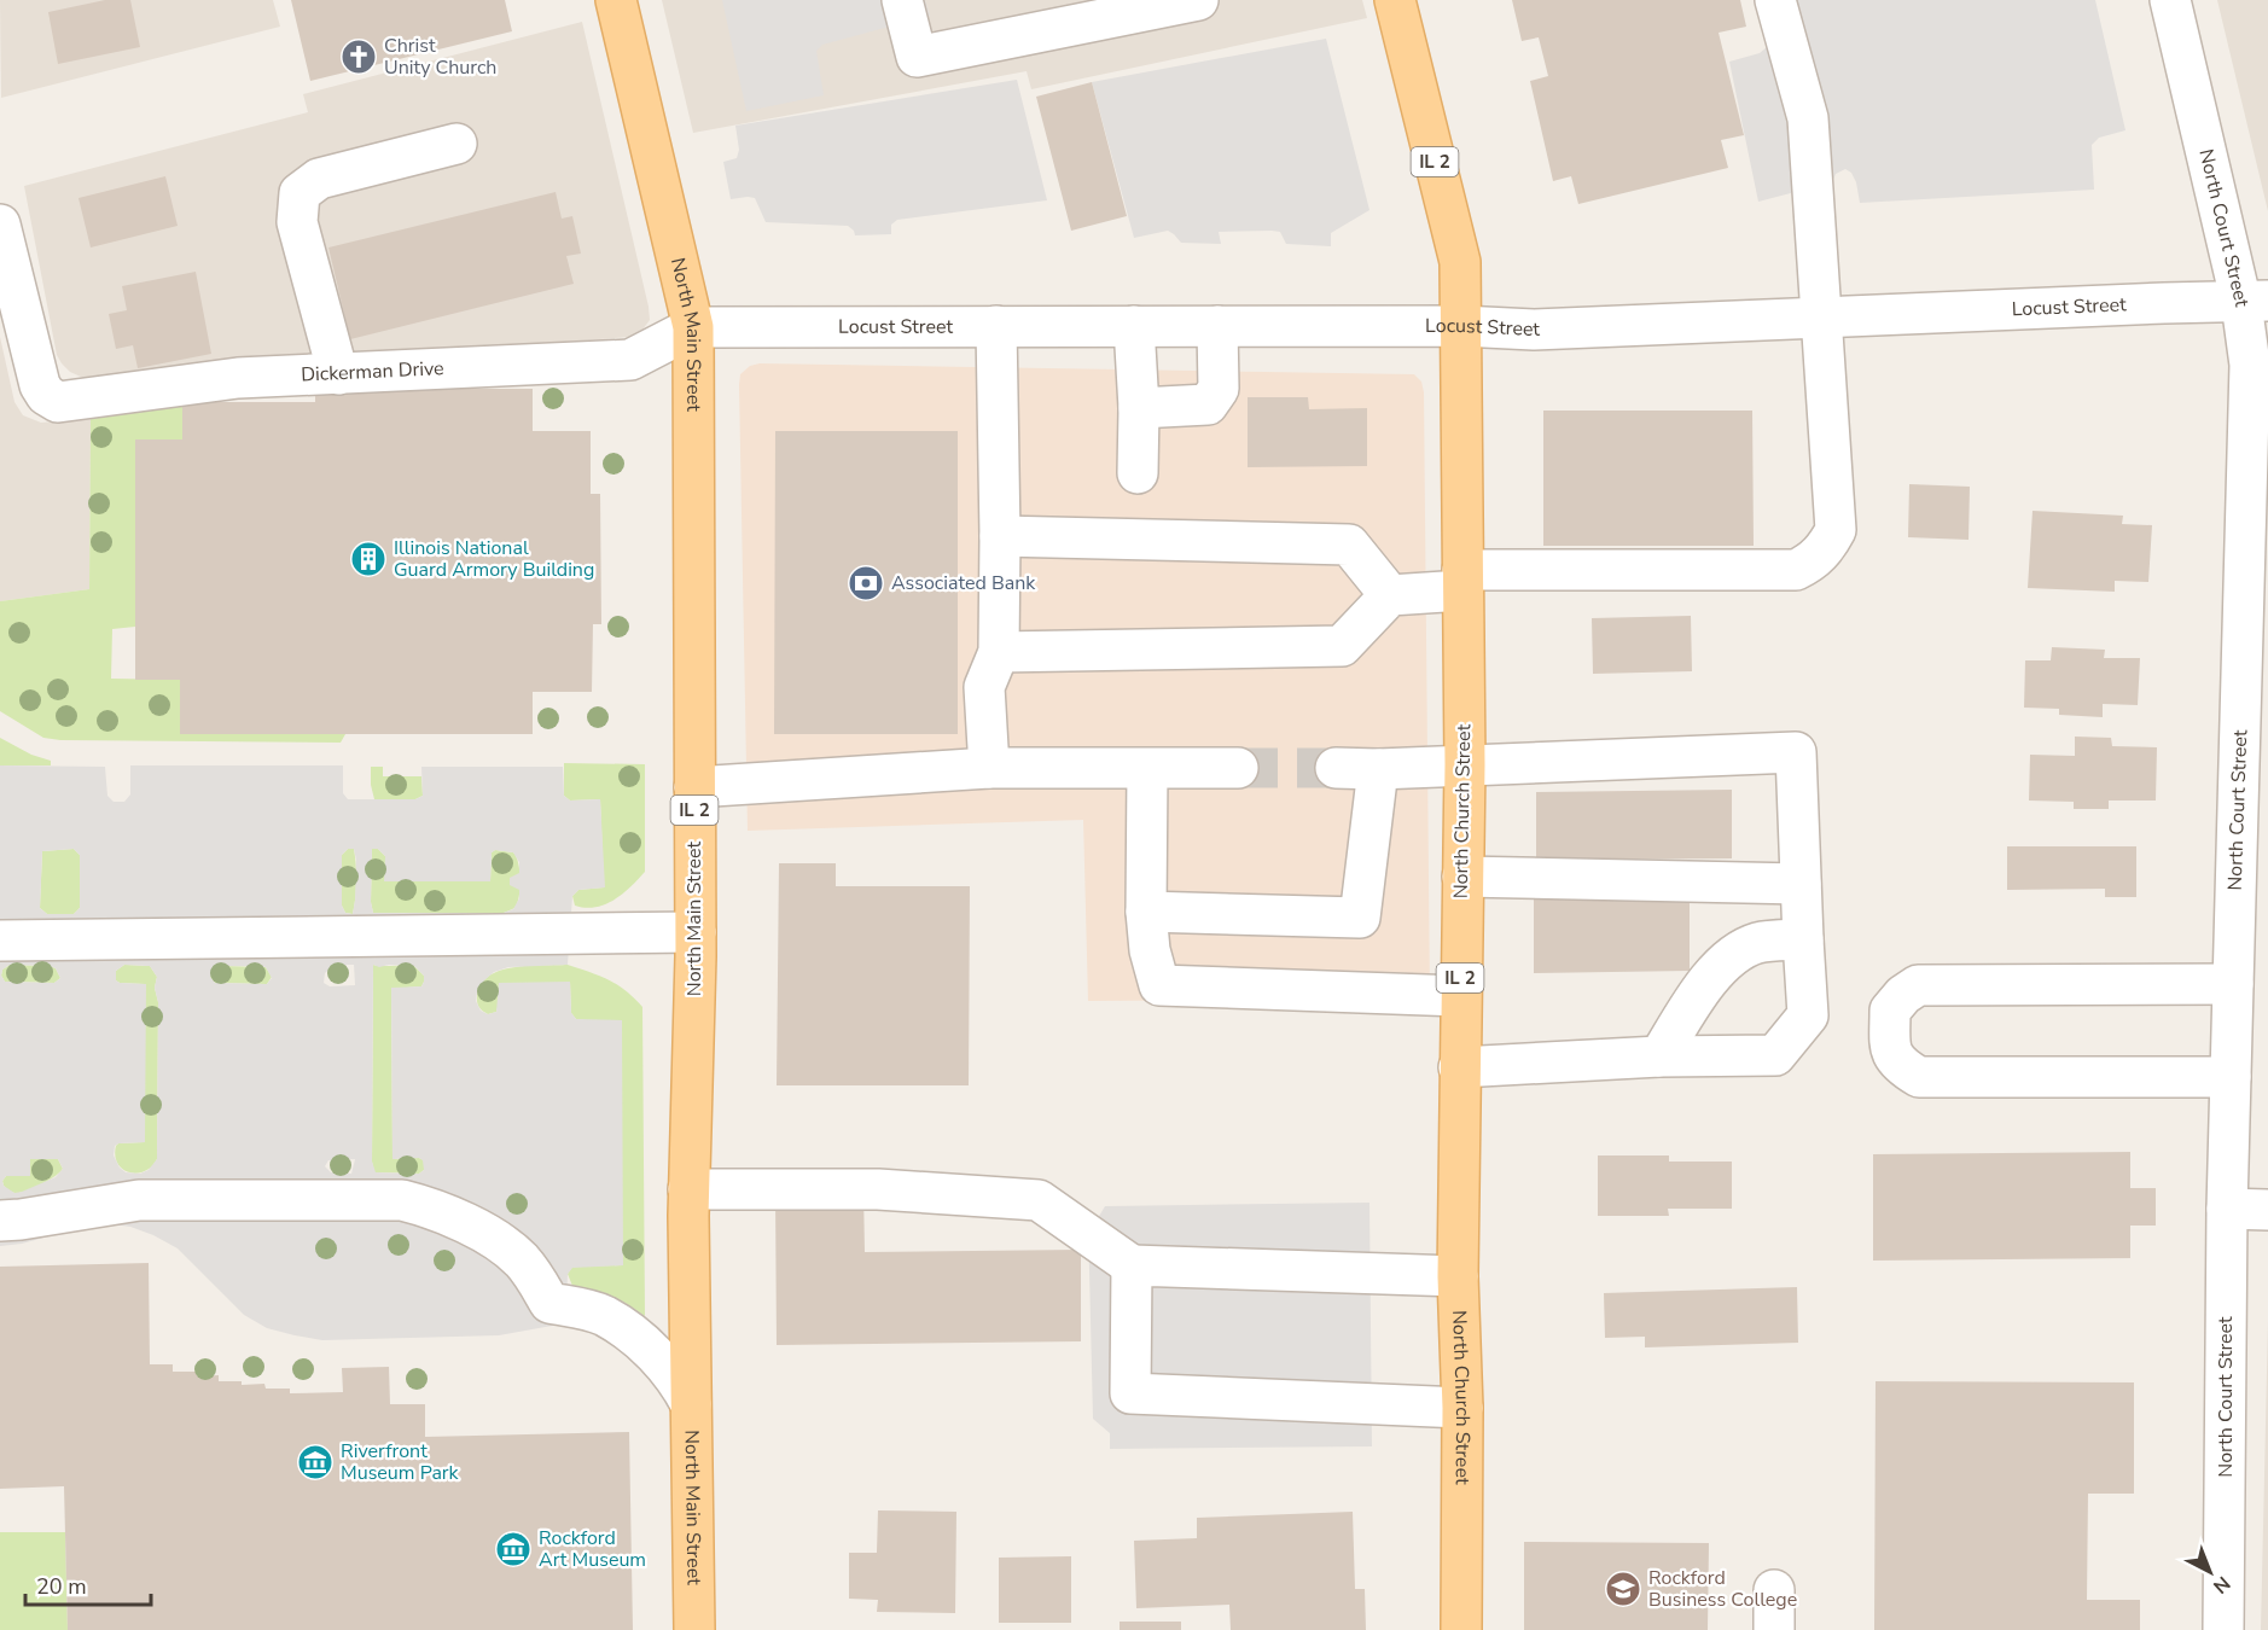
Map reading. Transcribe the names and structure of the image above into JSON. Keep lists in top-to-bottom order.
{
  "streets": {
    "main road": ["IL 2", "North Main Street", "North Church Street"],
    "street": ["North Court Street", "Locust Street", "Dickerman Drive"]
  },
  "crossings": [
    ["North Court Street", "Locust Street"],
    ["Locust Street", "North Main Street"],
    ["Locust Street", "Dickerman Drive"],
    ["Locust Street", "North Church Street"],
    ["North Main Street", "Dickerman Drive"]
  ],
  "places": {
    "church": ["Christ Unity Church"],
    "building": ["Illinois National Guard Armory Building"],
    "bank": ["Associated Bank"],
    "museum": ["Riverfront Museum Park", "Rockford Art Museum"],
    "school or university": ["Rockford Business College"]
  },
  "scale_bar": "20 m",
  "north": "bottom right"
}
